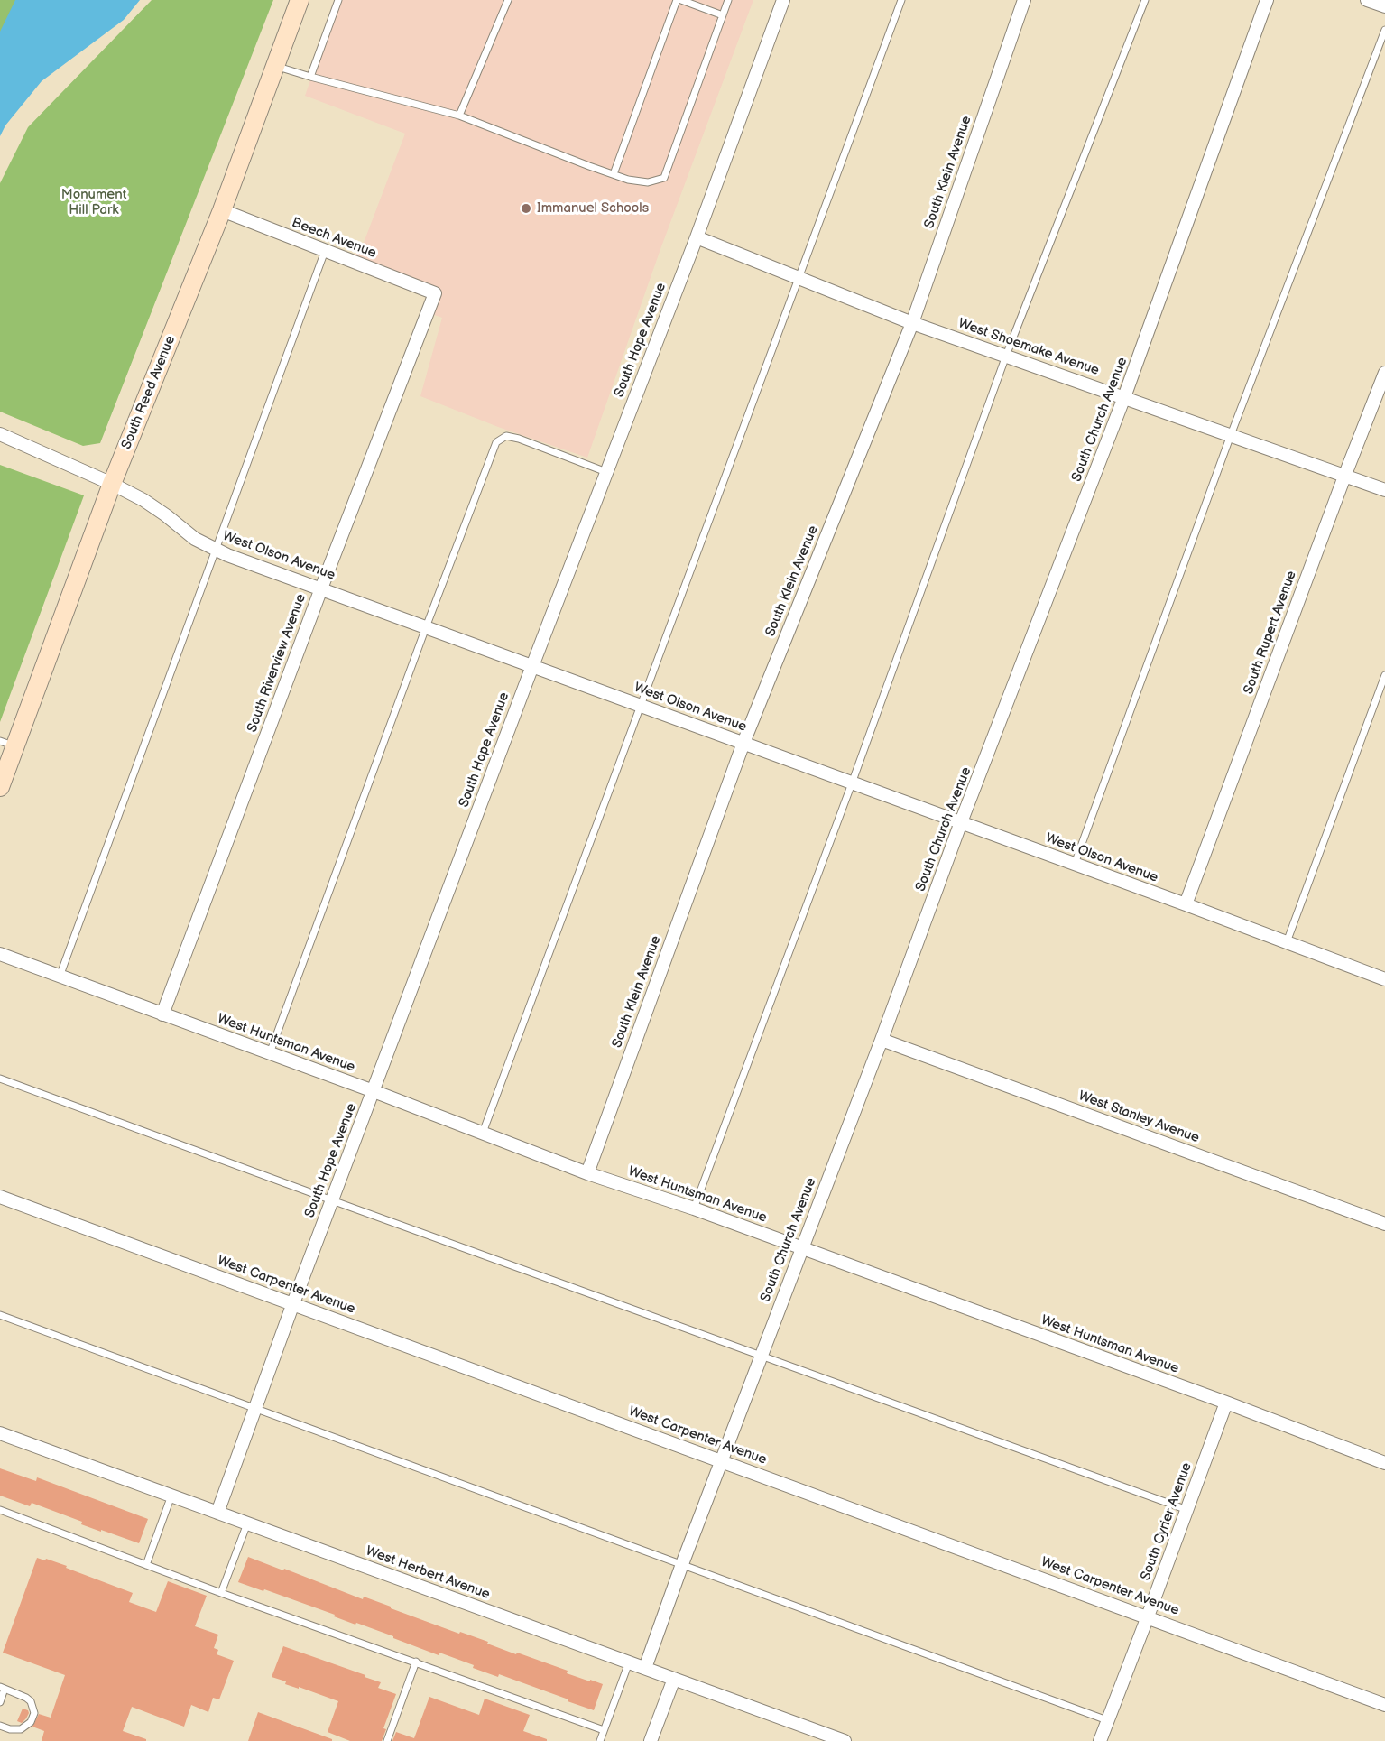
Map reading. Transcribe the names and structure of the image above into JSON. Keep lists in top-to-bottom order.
{
  "streets": {
    "street": [
      "South Klein Avenue",
      "Beech Avenue",
      "South Hope Avenue",
      "West Shoemake Avenue",
      "South Reed Avenue",
      "South Church Avenue",
      "West Olson Avenue",
      "South Rupert Avenue",
      "South Riverview Avenue",
      "West Huntsman Avenue",
      "West Stanley Avenue",
      "West Carpenter Avenue",
      "South Cyrier Avenue",
      "West Herbert Avenue"
    ]
  },
  "crossings": [
    ["South Klein Avenue", "West Shoemake Avenue"],
    ["South Klein Avenue", "West Olson Avenue"],
    ["South Klein Avenue", "West Huntsman Avenue"],
    ["Beech Avenue", "South Reed Avenue"],
    ["Beech Avenue", "South Riverview Avenue"],
    ["South Hope Avenue", "West Shoemake Avenue"],
    ["South Hope Avenue", "West Olson Avenue"],
    ["South Hope Avenue", "West Huntsman Avenue"],
    ["South Hope Avenue", "West Carpenter Avenue"],
    ["South Hope Avenue", "West Herbert Avenue"],
    ["West Shoemake Avenue", "South Church Avenue"],
    ["West Shoemake Avenue", "South Rupert Avenue"],
    ["South Reed Avenue", "West Olson Avenue"],
    ["South Church Avenue", "West Olson Avenue"],
    ["South Church Avenue", "West Huntsman Avenue"],
    ["South Church Avenue", "West Stanley Avenue"],
    ["South Church Avenue", "West Carpenter Avenue"],
    ["South Church Avenue", "West Herbert Avenue"],
    ["West Olson Avenue", "South Rupert Avenue"],
    ["West Olson Avenue", "South Riverview Avenue"],
    ["South Riverview Avenue", "West Huntsman Avenue"],
    ["West Huntsman Avenue", "South Cyrier Avenue"],
    ["West Carpenter Avenue", "South Cyrier Avenue"]
  ],
  "parks": ["Monument Hill Park"],
  "places": ["Immanuel Schools"]
}
